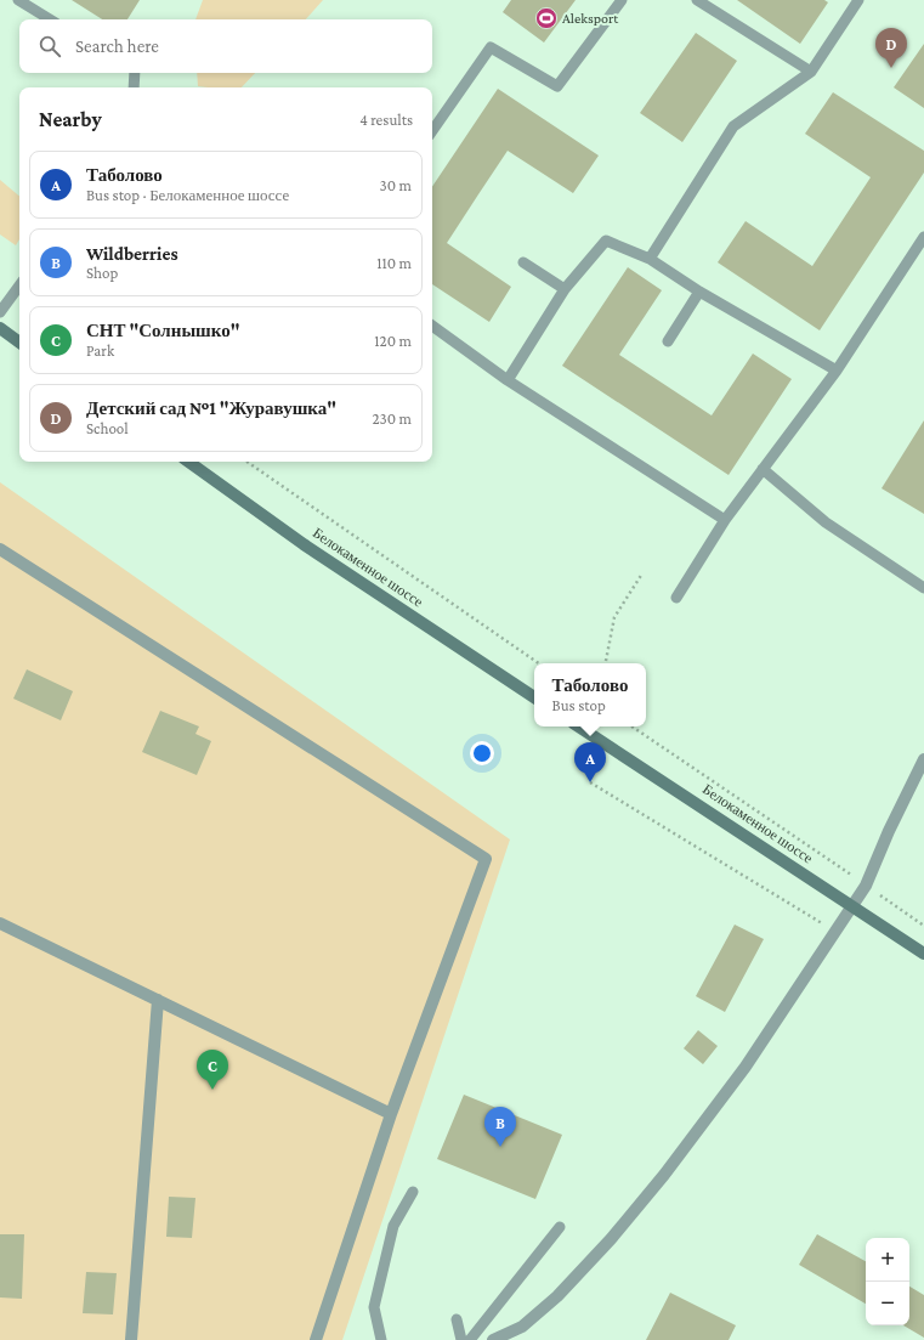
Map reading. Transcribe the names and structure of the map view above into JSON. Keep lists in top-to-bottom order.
{
  "streets": {
    "main road": ["Белокаменное шоссе"]
  },
  "places": {
    "sports": ["Aleksport"]
  },
  "page": {
    "search": "Search here",
    "pins": [
      "D",
      "A",
      "C",
      "B"
    ],
    "heading": ["Nearby", "4 results"],
    "list": [
      {
        "mark": "A",
        "name": "Таболово",
        "note": "Bus stop · Белокаменное шоссе",
        "value": "30 m"
      },
      {
        "mark": "B",
        "name": "Wildberries",
        "note": "Shop",
        "value": "110 m"
      },
      {
        "mark": "C",
        "name": "СНТ \"Солнышко\"",
        "note": "Park",
        "value": "120 m"
      },
      {
        "mark": "D",
        "name": "Детский сад №1 \"Журавушка\"",
        "note": "School",
        "value": "230 m"
      }
    ],
    "popup": ["Таболово", "Bus stop"],
    "map_buttons": ["+", "−"]
  }
}
